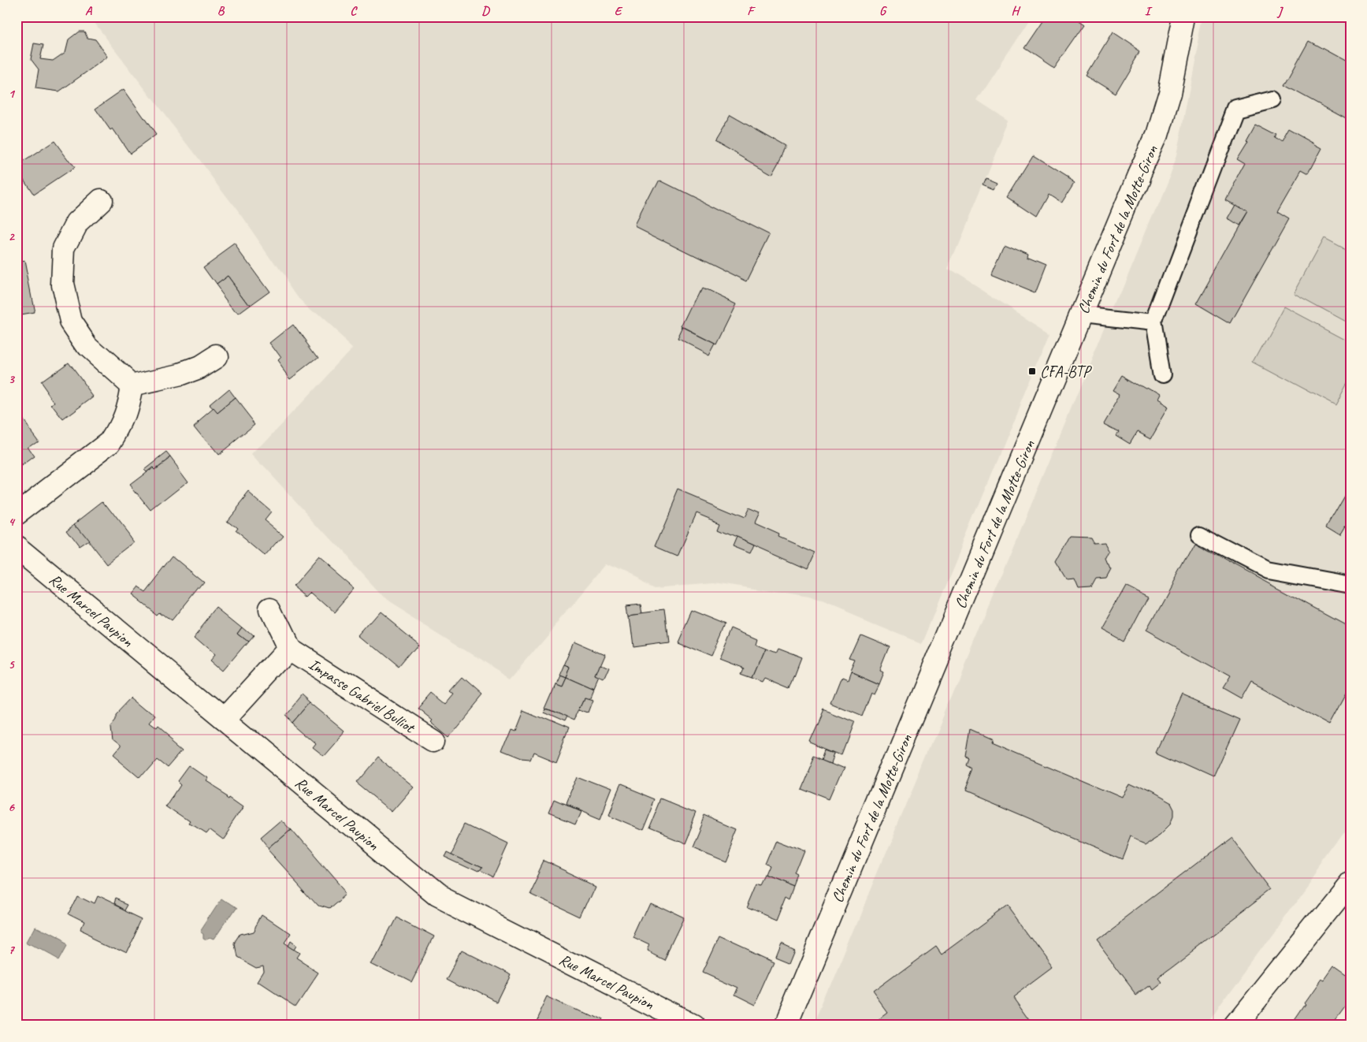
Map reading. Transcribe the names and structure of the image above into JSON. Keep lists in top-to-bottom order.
{
  "streets": {
    "street": ["Chemin du Fort de la Motte-Giron", "Rue Marcel Paupion", "Impasse Gabriel Bulliot"]
  },
  "places": {
    "transit": ["CFA-BTP"]
  },
  "grid": {
    "columns": [
      "A",
      "B",
      "C",
      "D",
      "E",
      "F",
      "G",
      "H",
      "I",
      "J"
    ],
    "rows": [
      "1",
      "2",
      "3",
      "4",
      "5",
      "6",
      "7"
    ]
  }
}
